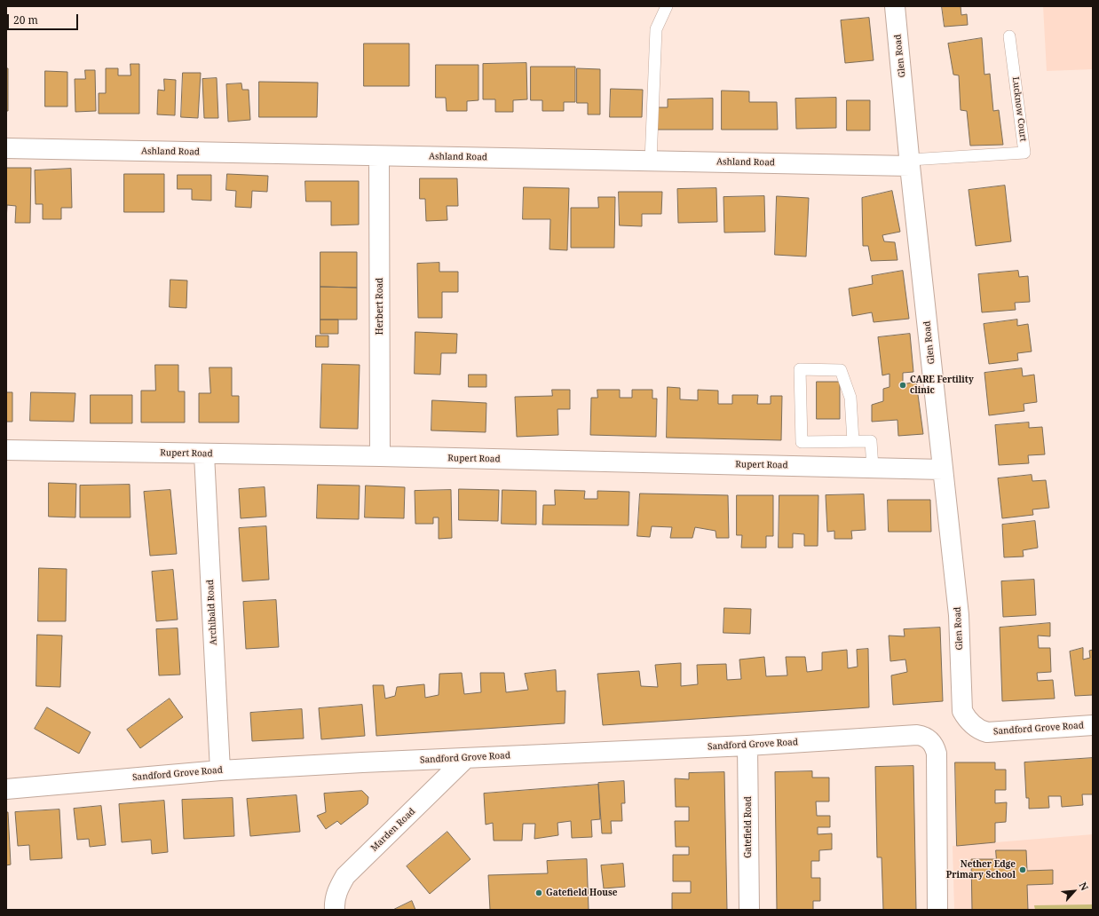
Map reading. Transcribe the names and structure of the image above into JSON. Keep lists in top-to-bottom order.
{
  "streets": {
    "street": [
      "Glen Road",
      "Ashland Road",
      "Herbert Road",
      "Rupert Road",
      "Archibald Road",
      "Sandford Grove Road",
      "Gatefield Road",
      "Marden Road"
    ],
    "lane": ["Lucknow Court"]
  },
  "crossings": [
    ["Glen Road", "Lucknow Court"],
    ["Glen Road", "Ashland Road"],
    ["Glen Road", "Rupert Road"],
    ["Glen Road", "Sandford Grove Road"],
    ["Lucknow Court", "Ashland Road"],
    ["Ashland Road", "Herbert Road"],
    ["Herbert Road", "Rupert Road"],
    ["Rupert Road", "Archibald Road"],
    ["Archibald Road", "Sandford Grove Road"],
    ["Sandford Grove Road", "Gatefield Road"],
    ["Sandford Grove Road", "Marden Road"]
  ],
  "places": ["CARE Fertility clinic", "Nether Edge Primary School", "Gatefield House"],
  "scale_bar": "20 m",
  "north": "top right"
}
